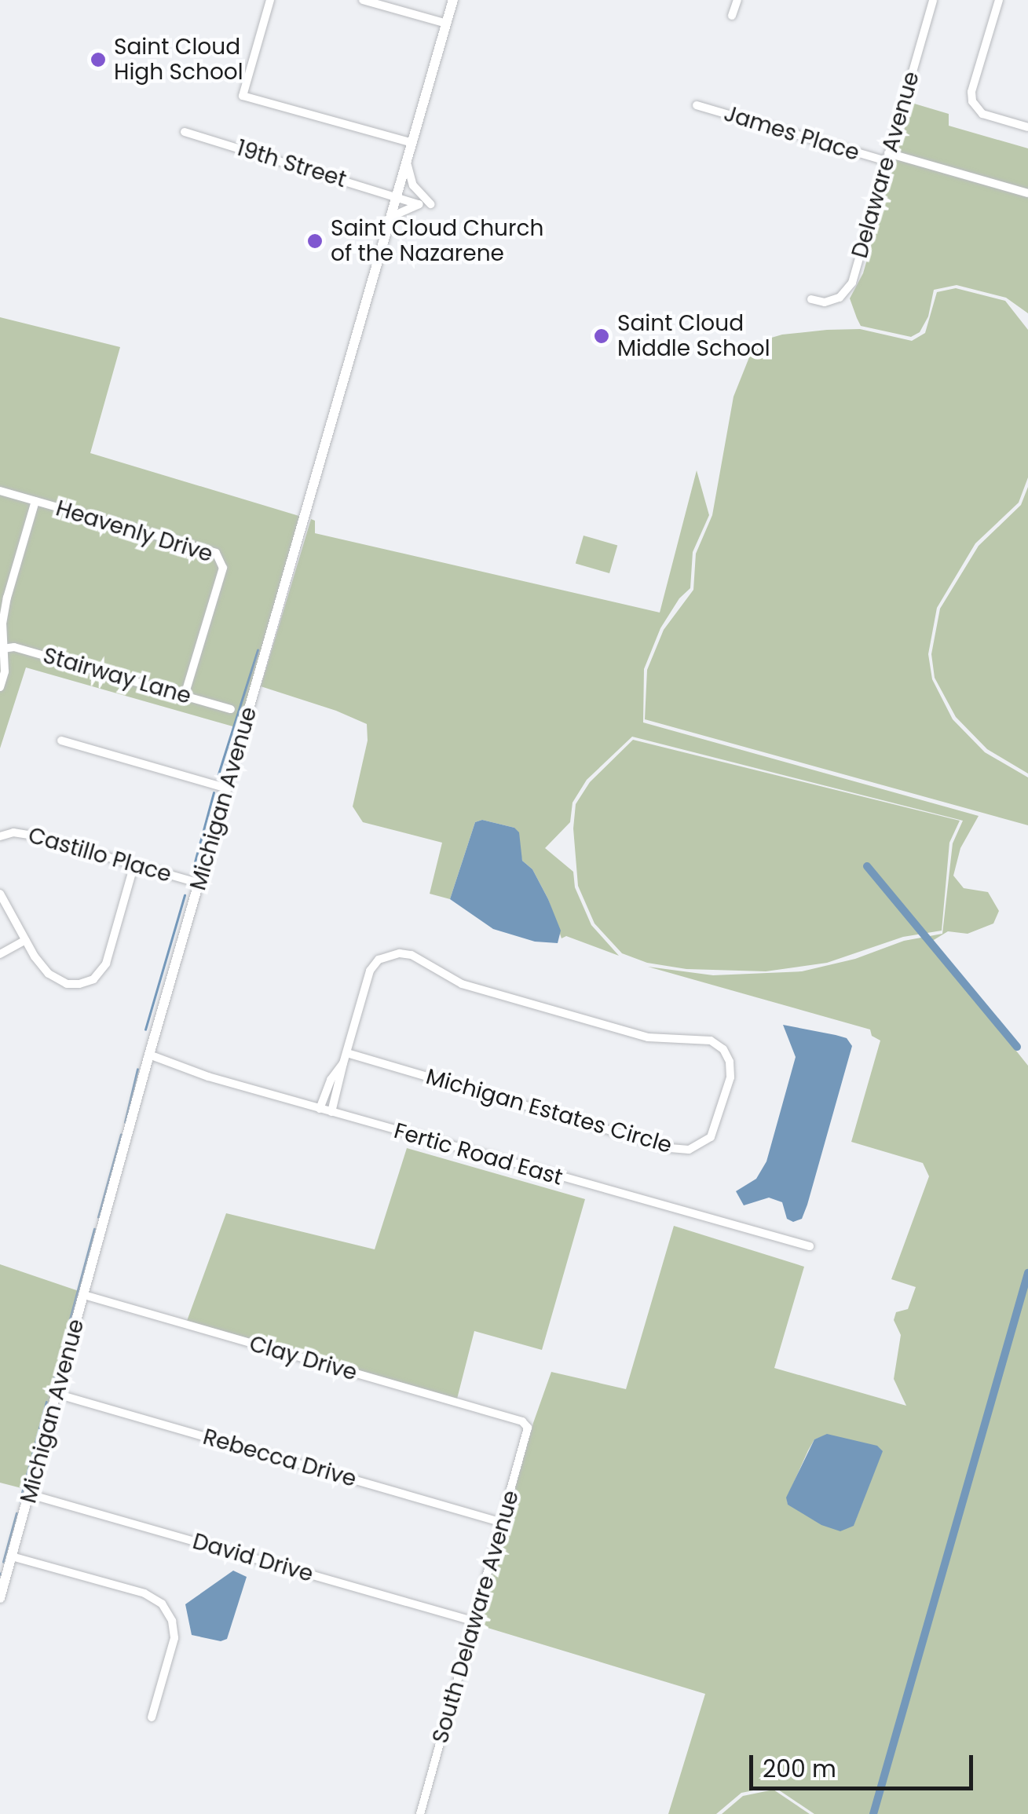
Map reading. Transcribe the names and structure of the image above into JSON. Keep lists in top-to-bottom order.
{
  "streets": {
    "street": [
      "James Place",
      "19th Street",
      "Delaware Avenue",
      "Heavenly Drive",
      "Stairway Lane",
      "Michigan Avenue",
      "Castillo Place",
      "Michigan Estates Circle",
      "Fertic Road East",
      "Clay Drive",
      "Rebecca Drive",
      "David Drive",
      "South Delaware Avenue"
    ]
  },
  "crossings": [
    ["James Place", "Delaware Avenue"],
    ["19th Street", "Michigan Avenue"],
    ["Heavenly Drive", "Stairway Lane"],
    ["Michigan Avenue", "Castillo Place"],
    ["Michigan Avenue", "Fertic Road East"],
    ["Michigan Avenue", "Clay Drive"],
    ["Michigan Avenue", "Rebecca Drive"],
    ["Michigan Avenue", "David Drive"],
    ["Michigan Estates Circle", "Fertic Road East"],
    ["Clay Drive", "South Delaware Avenue"],
    ["Rebecca Drive", "South Delaware Avenue"],
    ["David Drive", "South Delaware Avenue"]
  ],
  "places": ["Saint Cloud High School", "Saint Cloud Church of the Nazarene", "Saint Cloud Middle School"],
  "scale_bar": "200 m"
}
